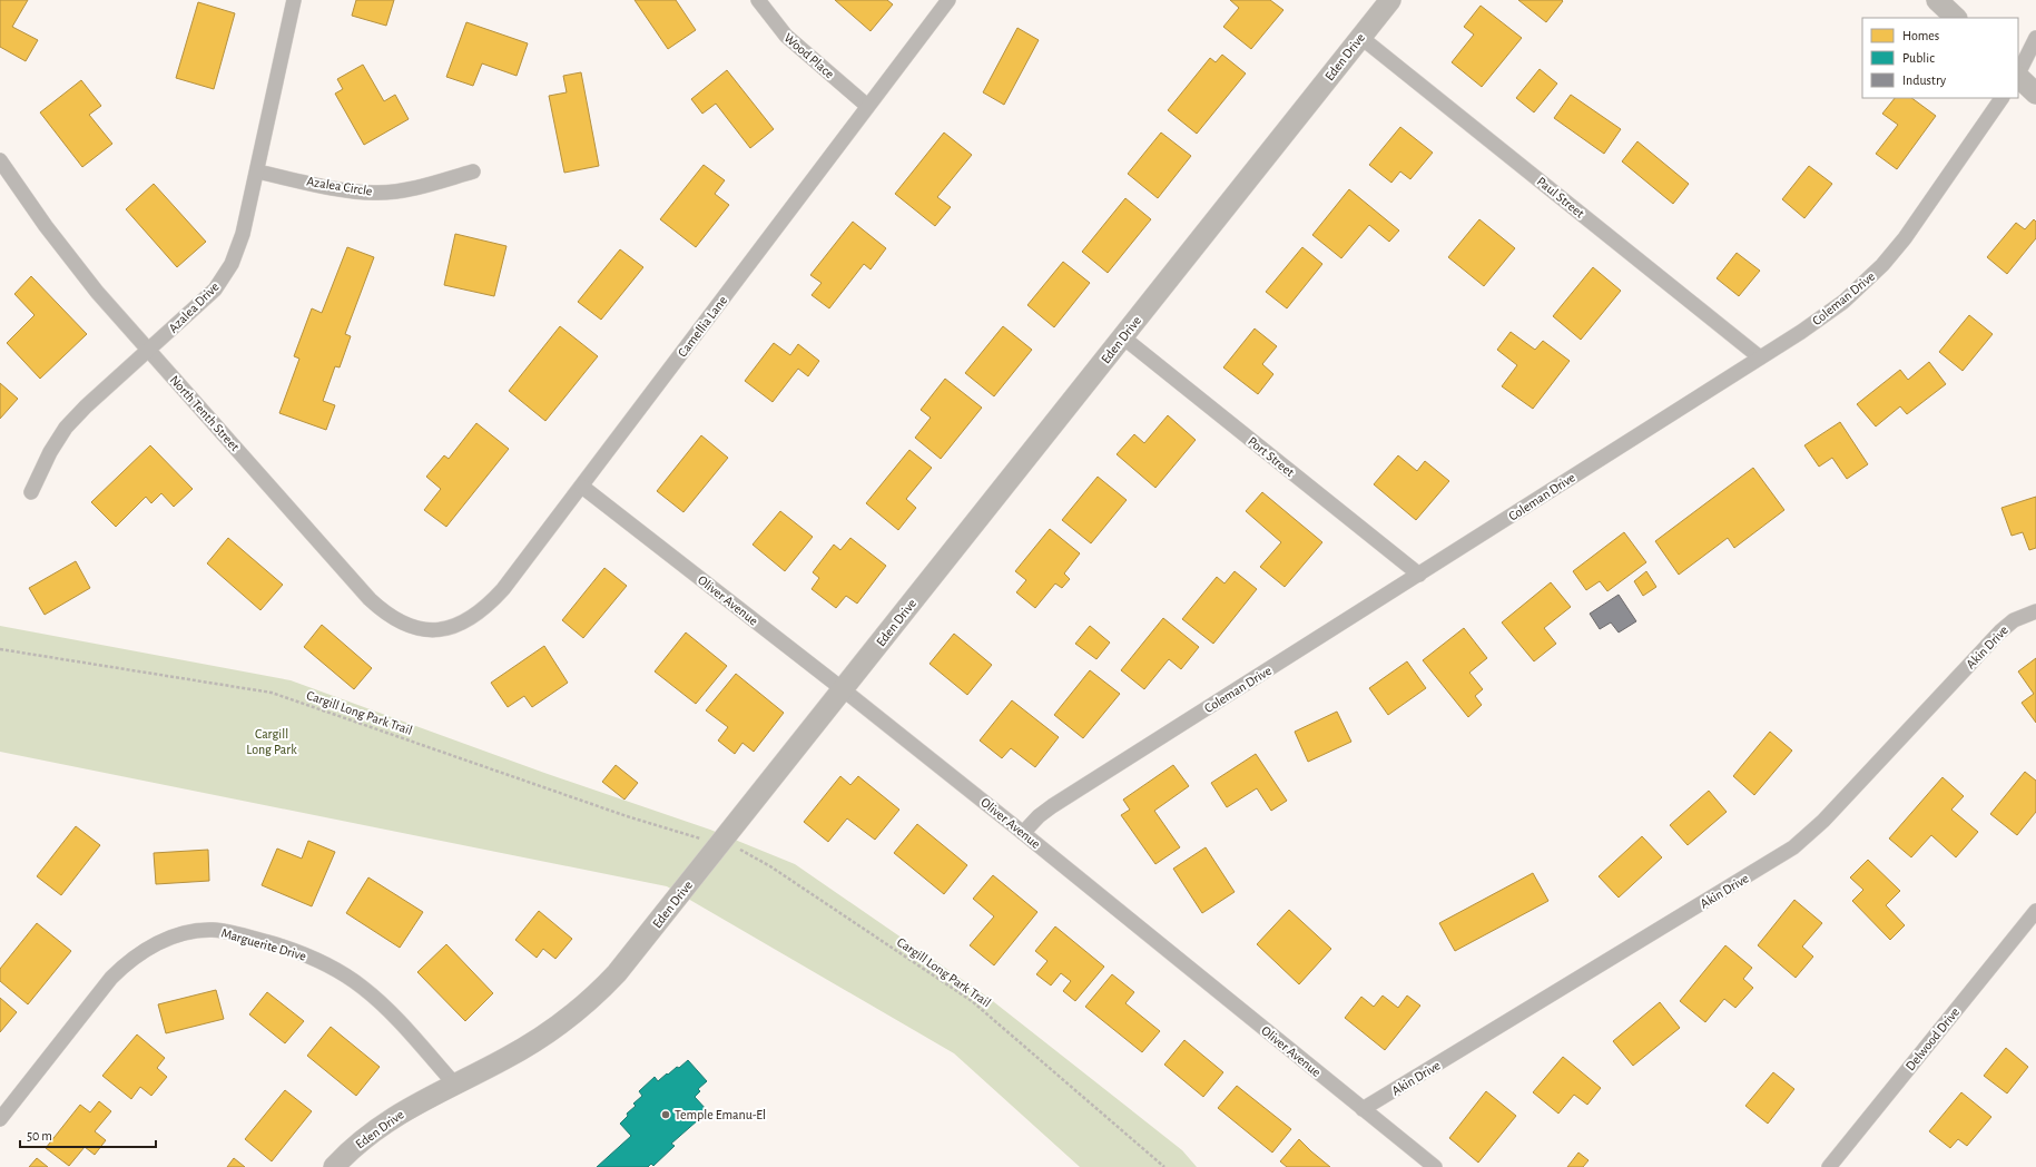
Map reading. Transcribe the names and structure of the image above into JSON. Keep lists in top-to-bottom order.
{
  "streets": {
    "street": [
      "Wood Place",
      "Eden Drive",
      "Azalea Circle",
      "Paul Street",
      "Coleman Drive",
      "Azalea Drive",
      "Camellia Lane",
      "North Tenth Street",
      "Port Street",
      "Oliver Avenue",
      "Akin Drive",
      "Marguerite Drive",
      "Delwood Drive"
    ],
    "path": ["Cargill Long Park Trail"]
  },
  "crossings": [
    ["Wood Place", "Camellia Lane"],
    ["Eden Drive", "Paul Street"],
    ["Eden Drive", "Port Street"],
    ["Eden Drive", "Oliver Avenue"],
    ["Eden Drive", "Marguerite Drive"],
    ["Azalea Circle", "Azalea Drive"],
    ["Paul Street", "Coleman Drive"],
    ["Coleman Drive", "Port Street"],
    ["Coleman Drive", "Oliver Avenue"],
    ["Azalea Drive", "North Tenth Street"],
    ["Camellia Lane", "North Tenth Street"],
    ["Camellia Lane", "Oliver Avenue"],
    ["Oliver Avenue", "Akin Drive"]
  ],
  "parks": ["Cargill Long Park"],
  "places": ["Temple Emanu-El"],
  "legend": ["Homes", "Public", "Industry"],
  "scale_bar": "50 m"
}
